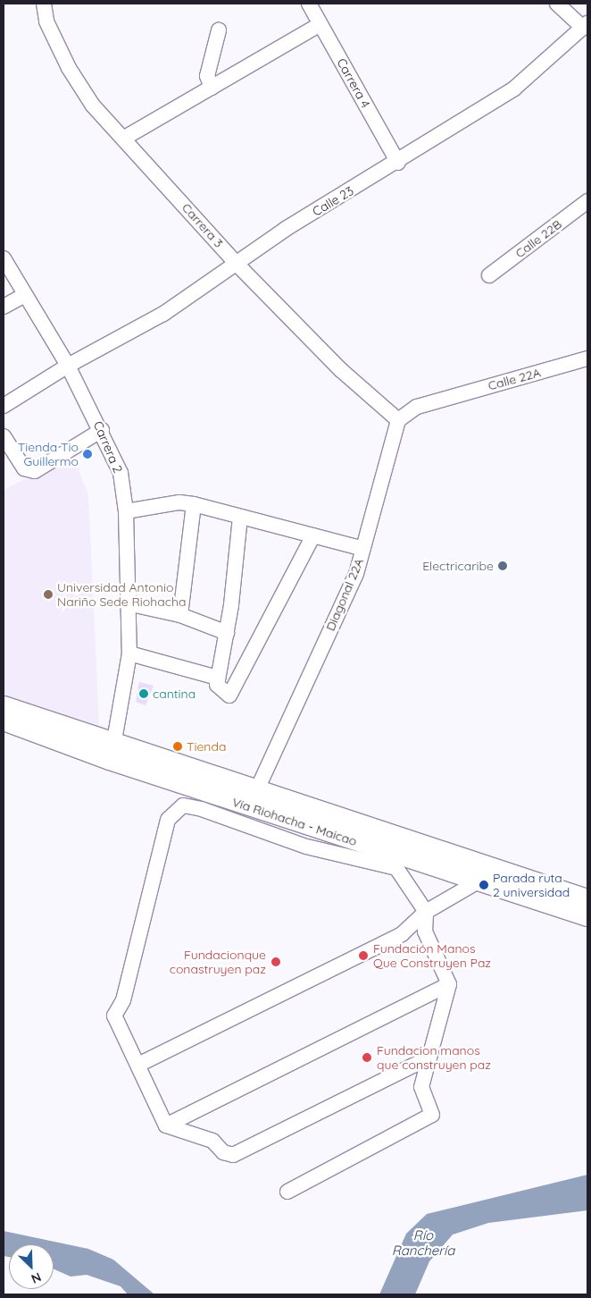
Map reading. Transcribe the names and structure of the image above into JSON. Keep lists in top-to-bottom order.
{
  "streets": {
    "highway": ["Vía Riohacha - Maicao"],
    "street": [
      "Carrera 4",
      "Calle 23",
      "Carrera 3",
      "Calle 22B",
      "Calle 22A",
      "Carrera 2",
      "Diagonal 22A"
    ]
  },
  "crossings": [
    ["Carrera 4", "Calle 23"],
    ["Calle 23", "Carrera 3"],
    ["Calle 23", "Carrera 2"],
    ["Carrera 3", "Calle 22A"],
    ["Carrera 3", "Diagonal 22A"],
    ["Calle 22A", "Diagonal 22A"],
    ["Carrera 2", "Vía Riohacha - Maicao"],
    ["Diagonal 22A", "Vía Riohacha - Maicao"]
  ],
  "water": ["Río Ranchería"],
  "places": [
    "Tienda Tio Guillermo",
    "Electricaribe",
    "Universidad Antonio Nariño Sede Riohacha",
    "cantina",
    "Tienda",
    "Parada ruta 2 universidad",
    "Fundación Manos Que Construyen Paz",
    "Fundacionque conastruyen paz",
    "Fundacion manos que construyen paz"
  ],
  "north": "bottom right"
}
